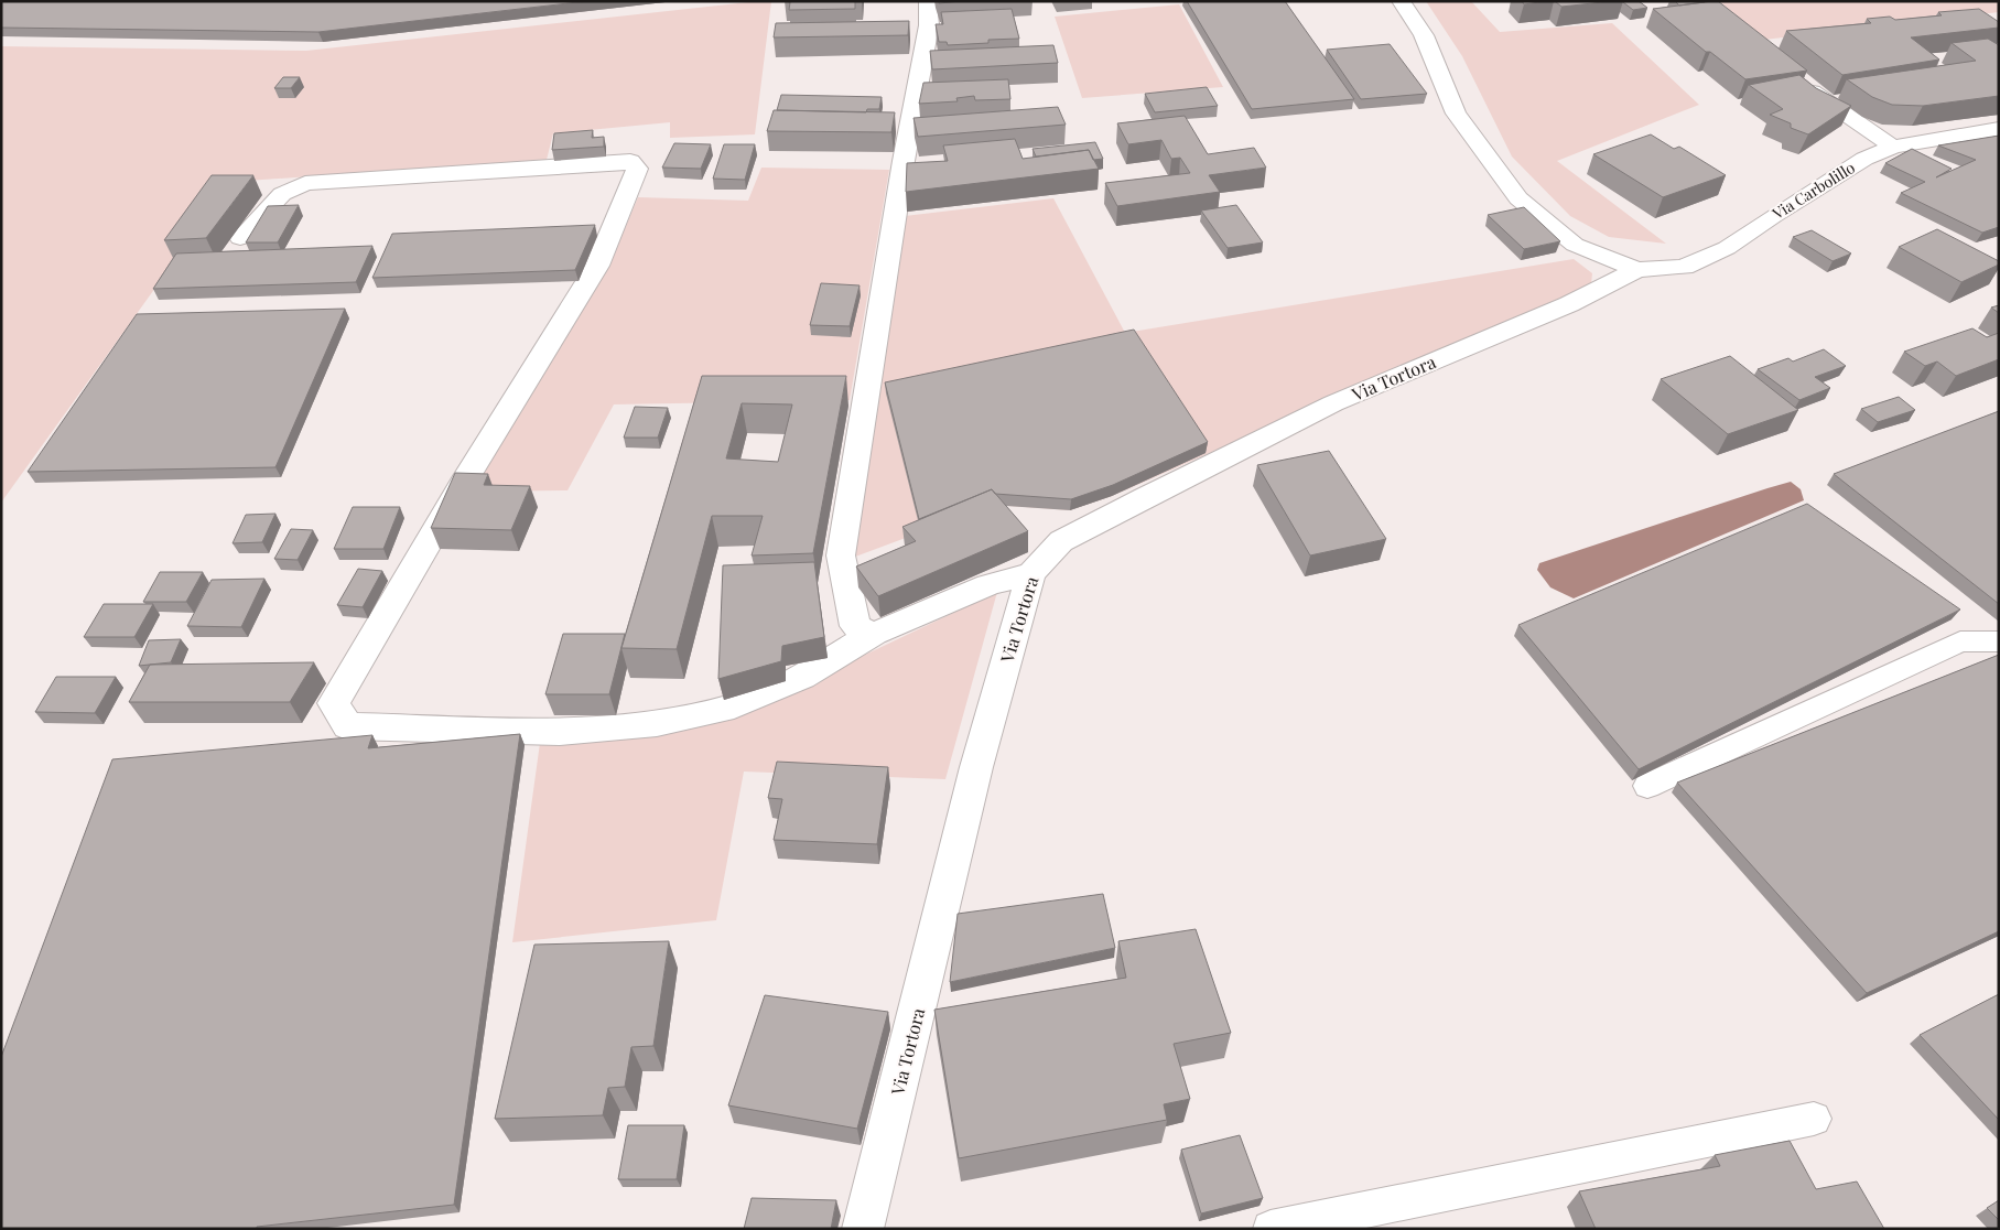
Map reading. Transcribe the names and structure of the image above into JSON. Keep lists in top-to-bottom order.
{
  "streets": {
    "street": ["Via Carbolillo", "Via Tortora"]
  },
  "crossings": [
    ["Via Carbolillo", "Via Tortora"]
  ]
}
